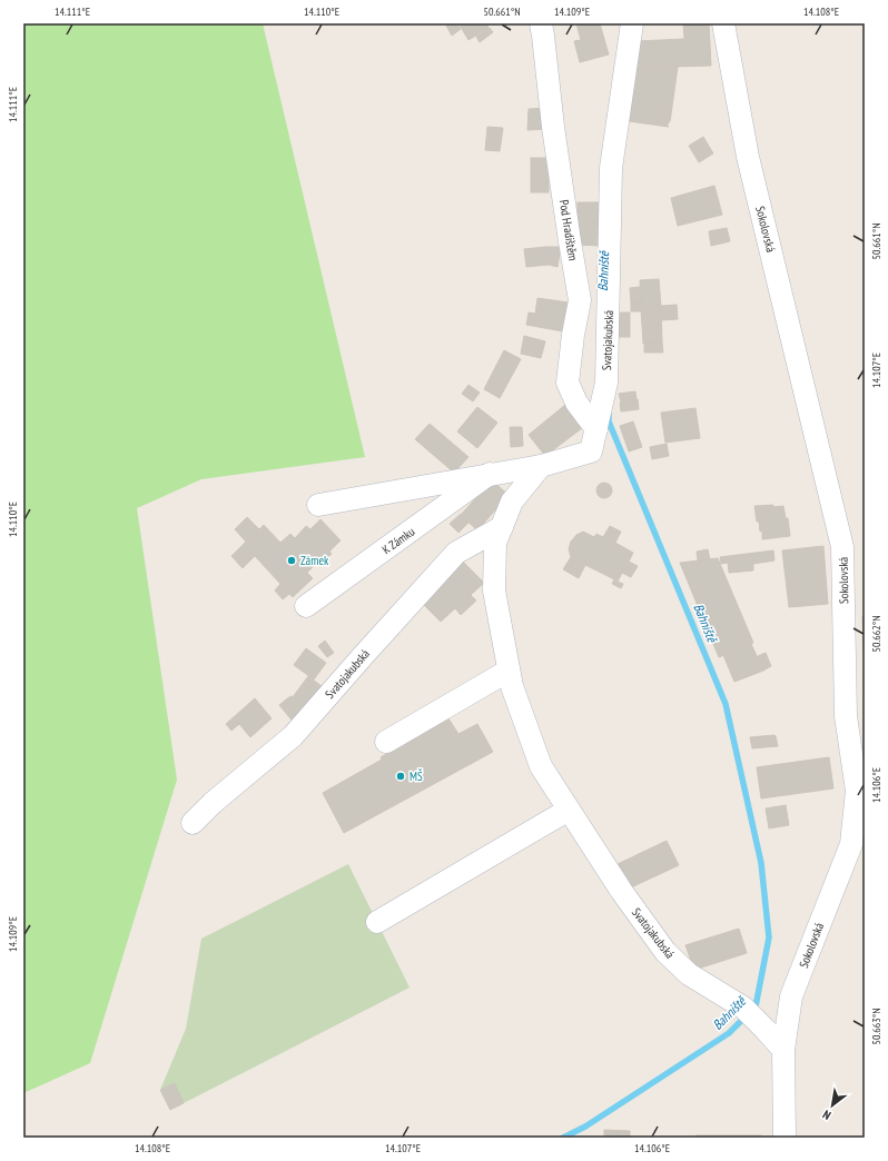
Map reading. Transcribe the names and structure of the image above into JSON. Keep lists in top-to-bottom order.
{
  "streets": {
    "street": [
      "Sokolovská",
      "Pod Hradištěm",
      "Svatojakubská",
      "K Zámku"
    ]
  },
  "crossings": [
    ["Sokolovská", "Svatojakubská"],
    ["Pod Hradištěm", "Svatojakubská"]
  ],
  "water": ["Bahniště"],
  "places": ["Zámek", "MŠ"],
  "north": "bottom left",
  "coordinates": [
    "14.111°E",
    "14.110°E",
    "50.661°N",
    "14.109°E",
    "14.108°E",
    "14.107°E",
    "50.662°N",
    "14.106°E",
    "50.663°N"
  ]
}
